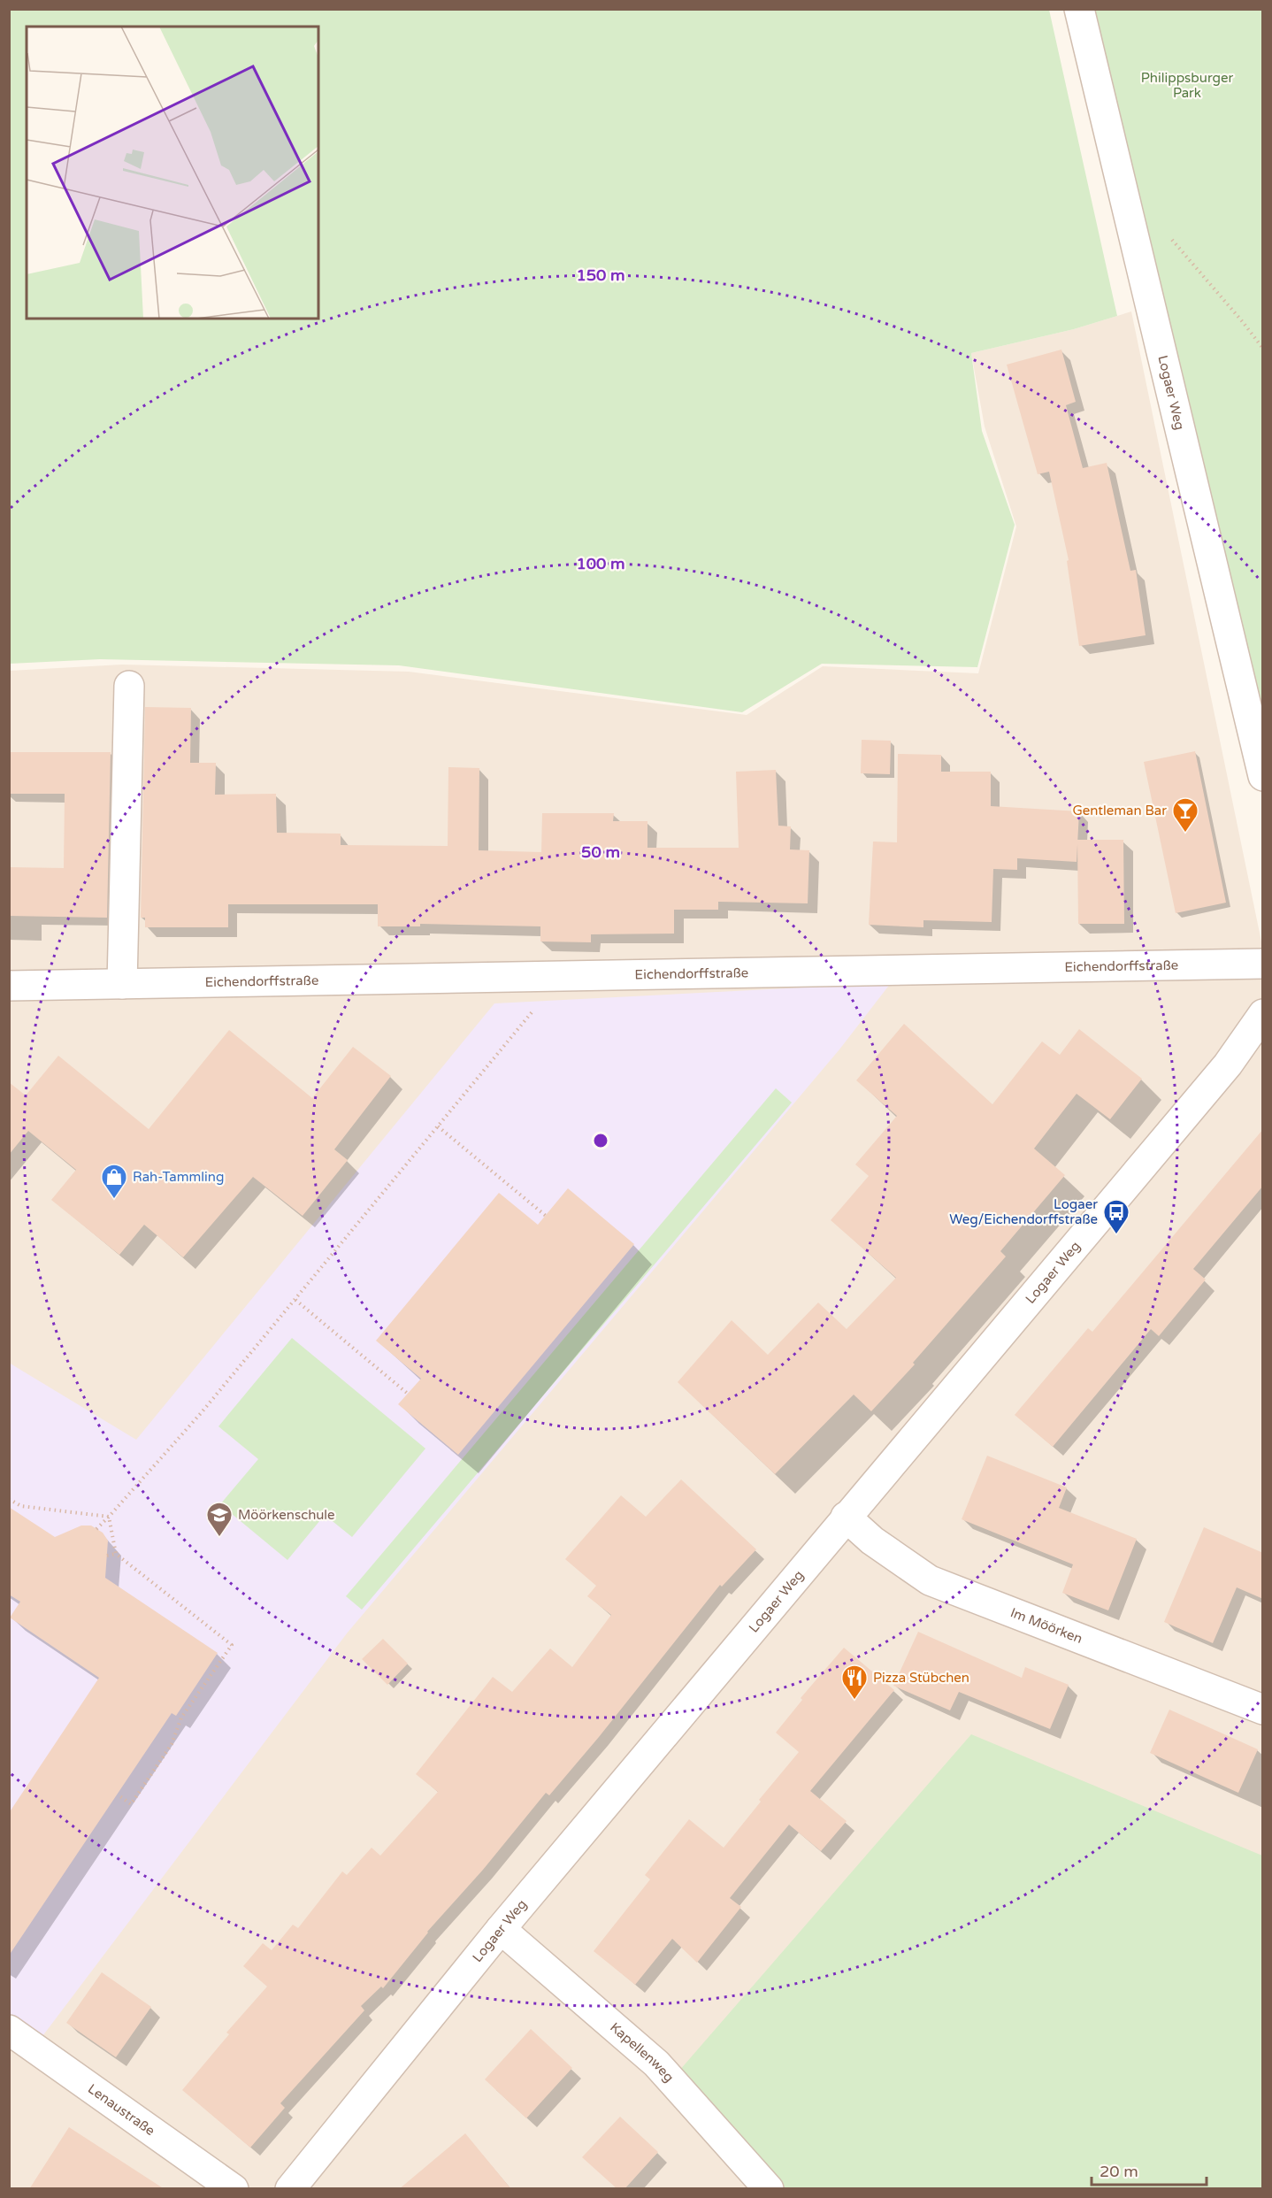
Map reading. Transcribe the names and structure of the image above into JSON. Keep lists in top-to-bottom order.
{
  "streets": {
    "street": [
      "Logaer Weg",
      "Eichendorffstraße",
      "Im Möörken",
      "Kapellenweg",
      "Lenaustraße"
    ]
  },
  "crossings": [
    ["Logaer Weg", "Im Möörken"],
    ["Logaer Weg", "Kapellenweg"]
  ],
  "parks": ["Philippsburger Park"],
  "places": {
    "bar": ["Gentleman Bar"],
    "shop": ["Rah-Tammling"],
    "bus stop": ["Logaer Weg/Eichendorffstraße"],
    "school or university": ["Möörkenschule"],
    "restaurant": ["Pizza Stübchen"]
  },
  "scale_bar": "20 m",
  "rings": ["150 m", "100 m", "50 m"]
}
